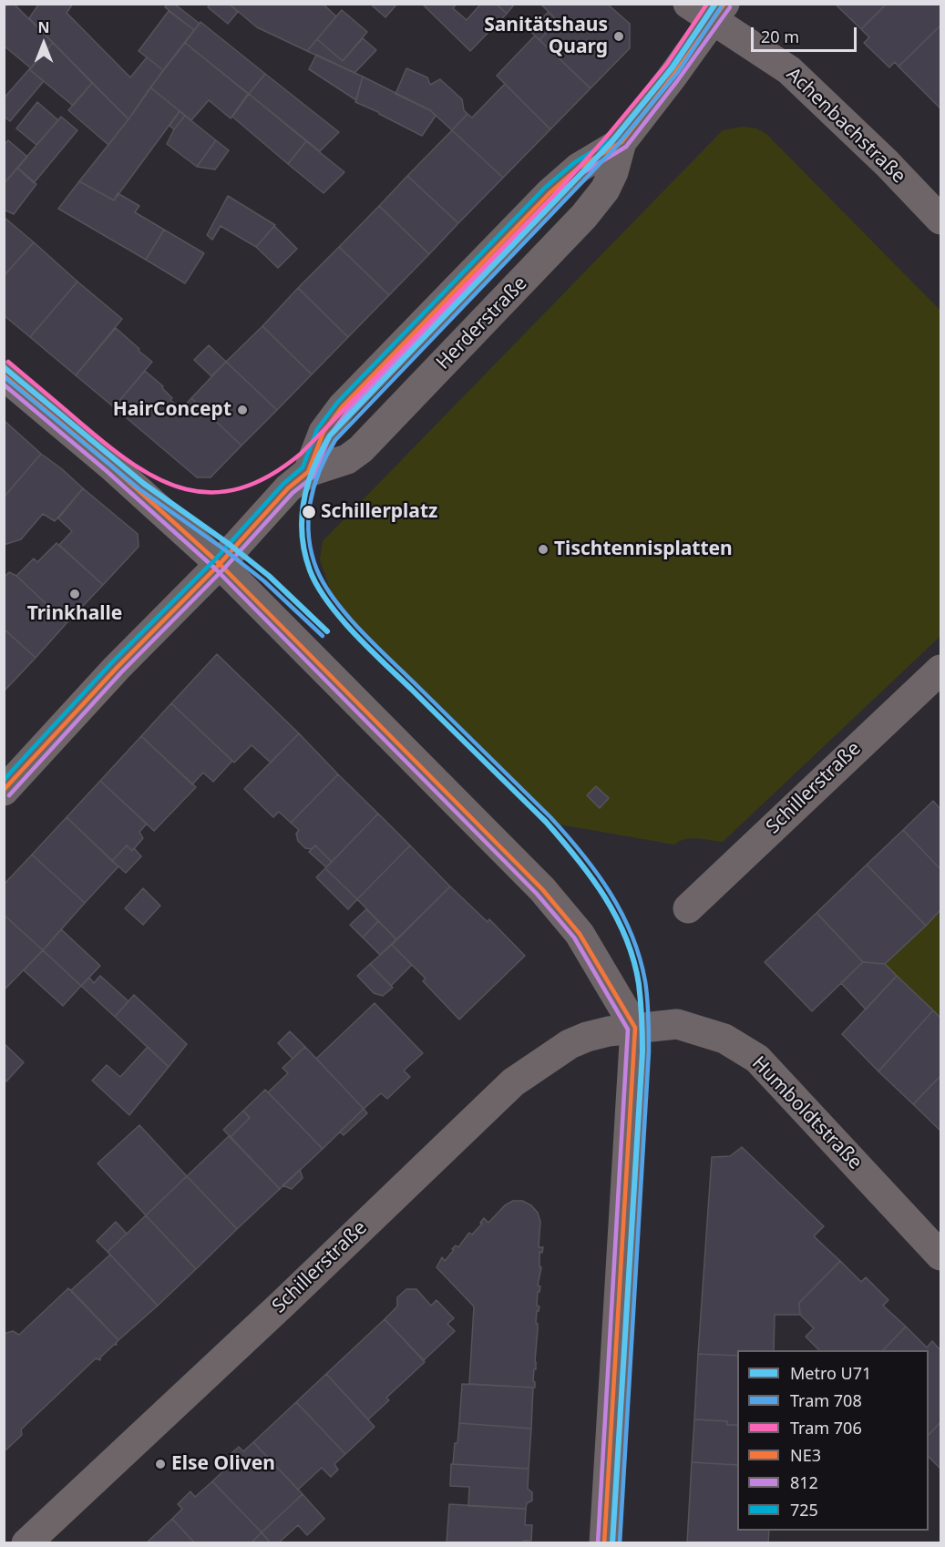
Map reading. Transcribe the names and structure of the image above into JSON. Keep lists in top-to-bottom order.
{
  "streets": {
    "street": [
      "Achenbachstraße",
      "Herderstraße",
      "Schillerstraße",
      "Humboldtstraße"
    ]
  },
  "crossings": [
    ["Achenbachstraße", "Herderstraße"],
    ["Schillerstraße", "Humboldtstraße"]
  ],
  "places": [
    "Sanitätshaus Quarg",
    "HairConcept",
    "Schillerplatz",
    "Tischtennisplatten",
    "Trinkhalle",
    "Else Oliven"
  ],
  "lines": [
    "metro line U71",
    "tram line 706",
    "transit line NE3",
    "transit line 725",
    "tram line 708",
    "transit line 812"
  ],
  "legend": [
    "Metro U71",
    "Tram 708",
    "Tram 706",
    "NE3",
    "812",
    "725"
  ],
  "scale_bar": "20 m",
  "north": "top"
}
